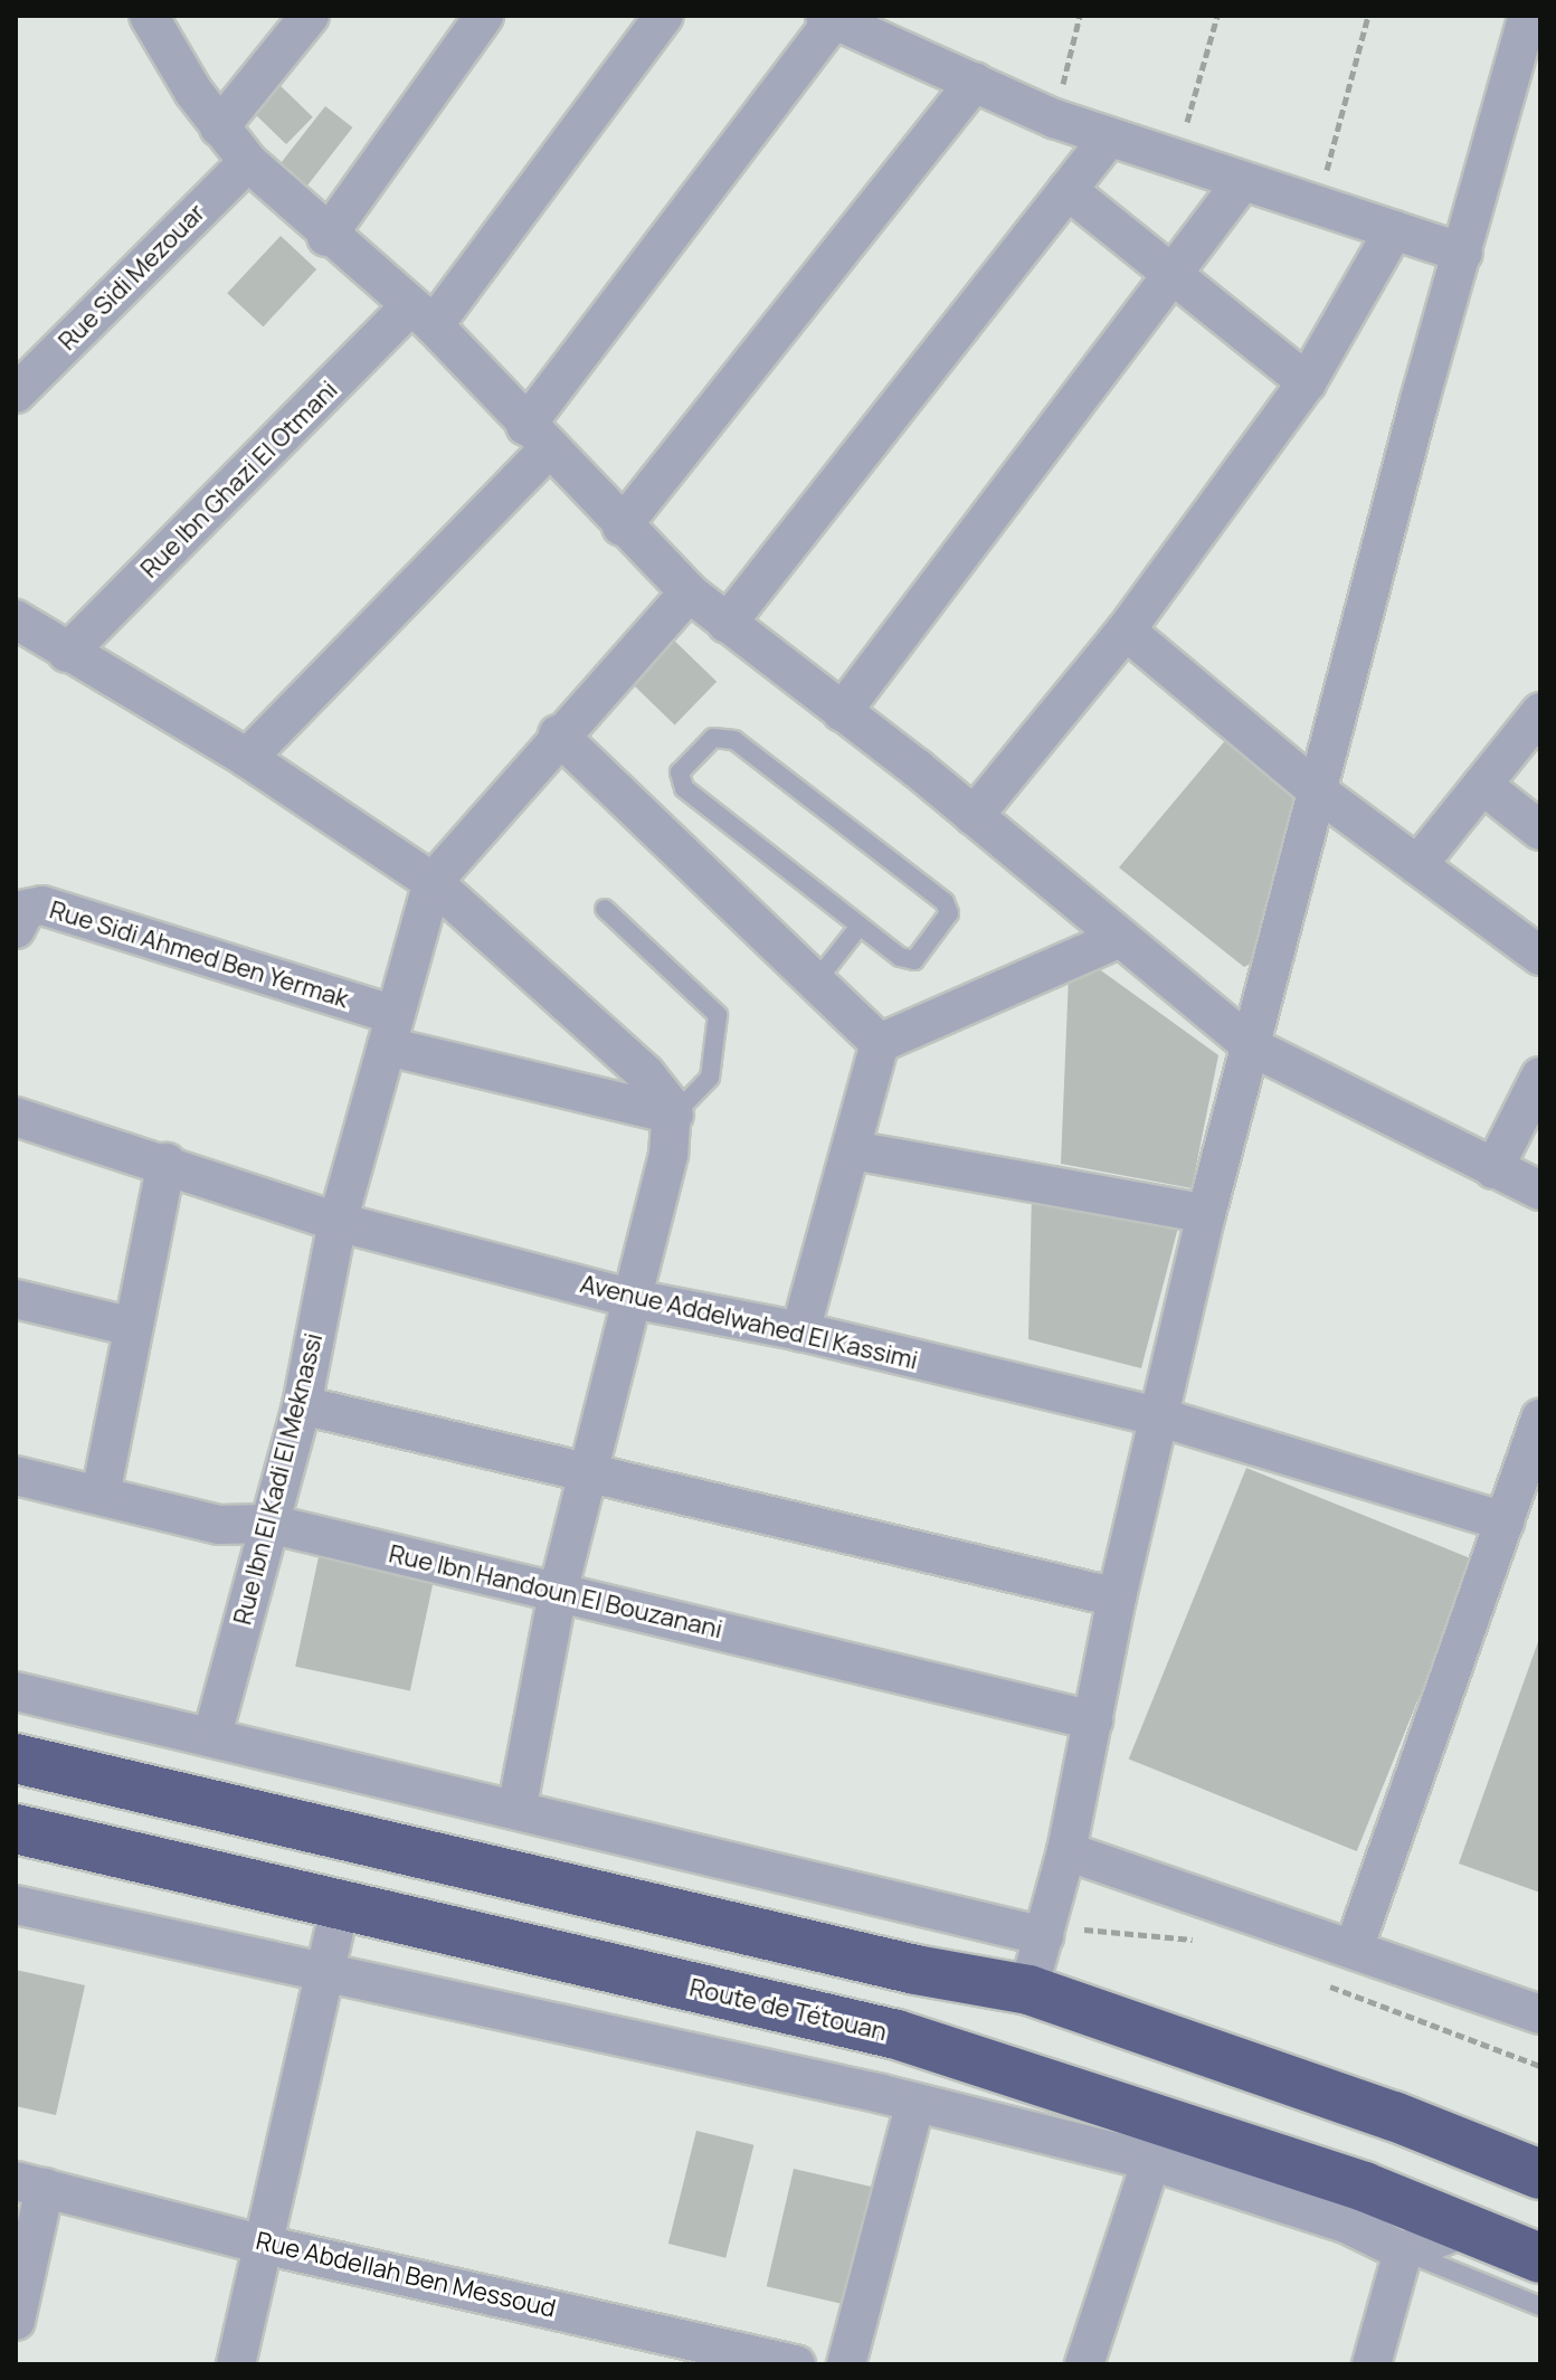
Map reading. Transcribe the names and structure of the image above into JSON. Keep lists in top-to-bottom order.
{
  "streets": {
    "highway": ["Route de Tétouan"],
    "street": [
      "Rue Sidi Mezouar",
      "Rue Ibn Ghazi El Otmani",
      "Rue Sidi Ahmed Ben Yermak",
      "Avenue Addelwahed El Kassimi",
      "Rue Ibn El Kadi El Meknassi",
      "Rue Ibn Handoun El Bouzanani",
      "Rue Abdellah Ben Messoud"
    ]
  },
  "crossings": [
    ["Rue Sidi Ahmed Ben Yermak", "Rue Ibn El Kadi El Meknassi"],
    ["Avenue Addelwahed El Kassimi", "Rue Ibn El Kadi El Meknassi"],
    ["Rue Ibn El Kadi El Meknassi", "Rue Ibn Handoun El Bouzanani"]
  ]
}
